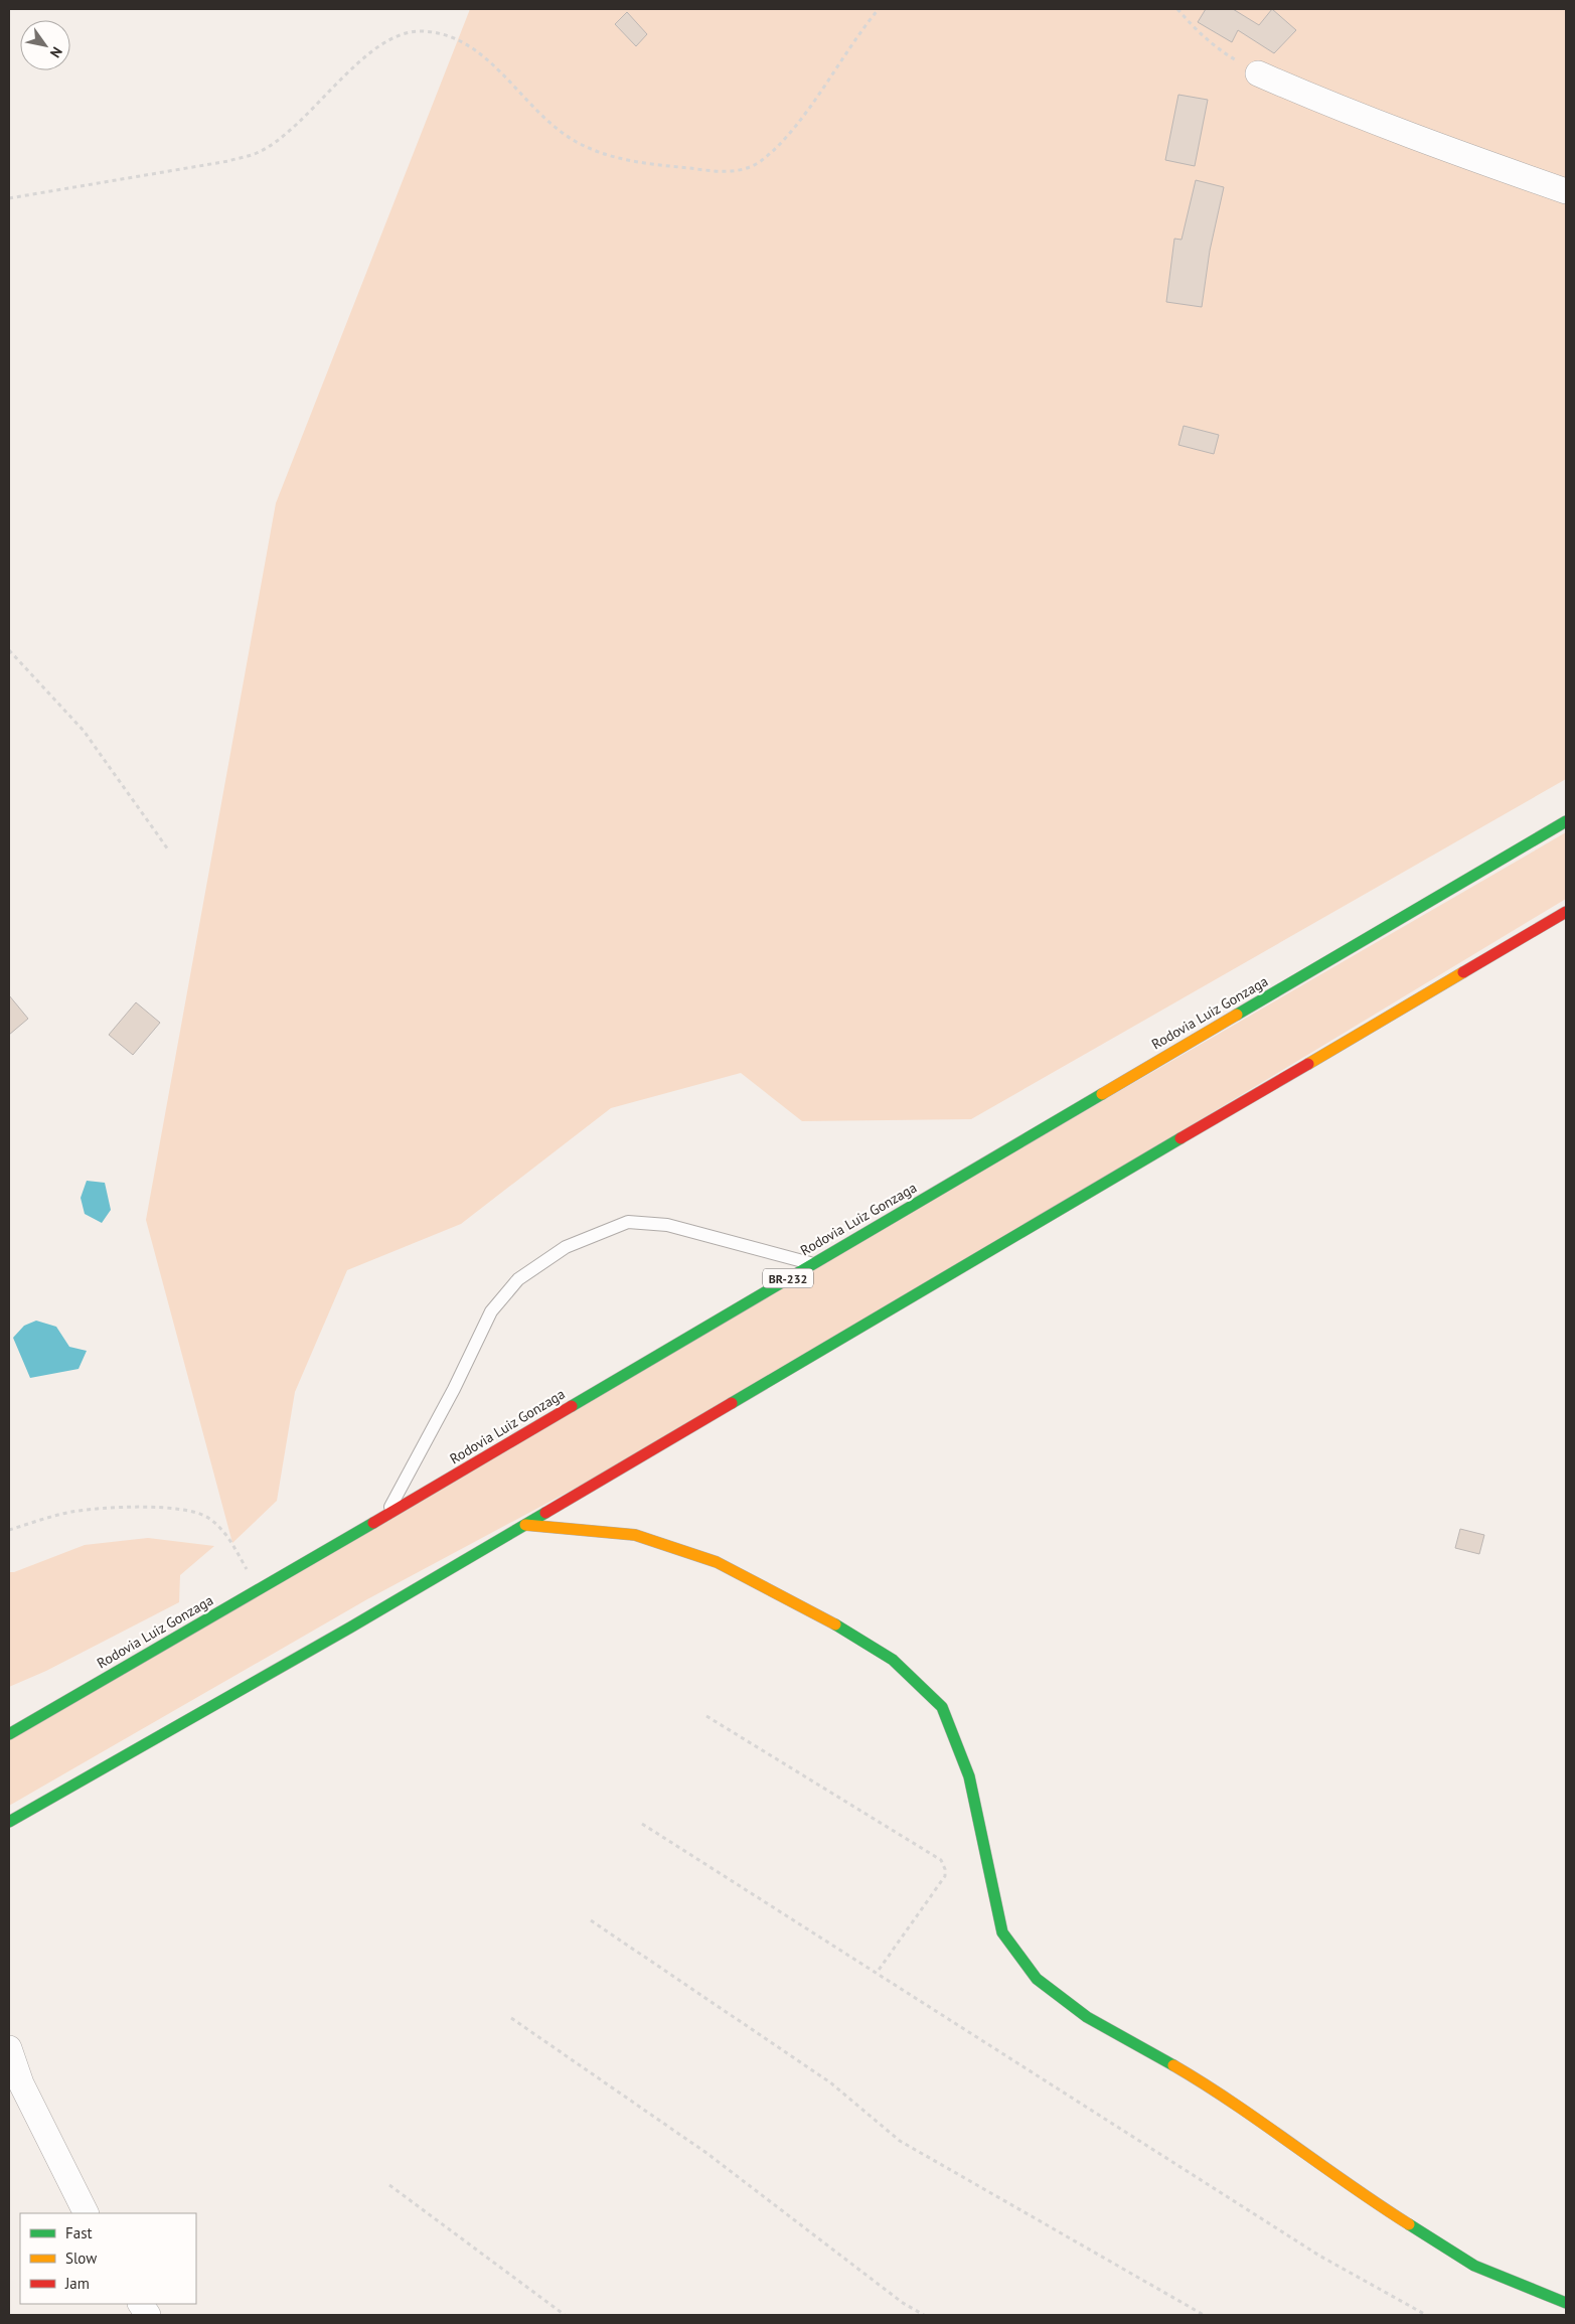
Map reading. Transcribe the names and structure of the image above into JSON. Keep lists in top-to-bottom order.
{
  "streets": {
    "main road": ["Rodovia Luiz Gonzaga", "BR-232"]
  },
  "legend": ["Fast", "Slow", "Jam"],
  "north": "bottom right"
}
